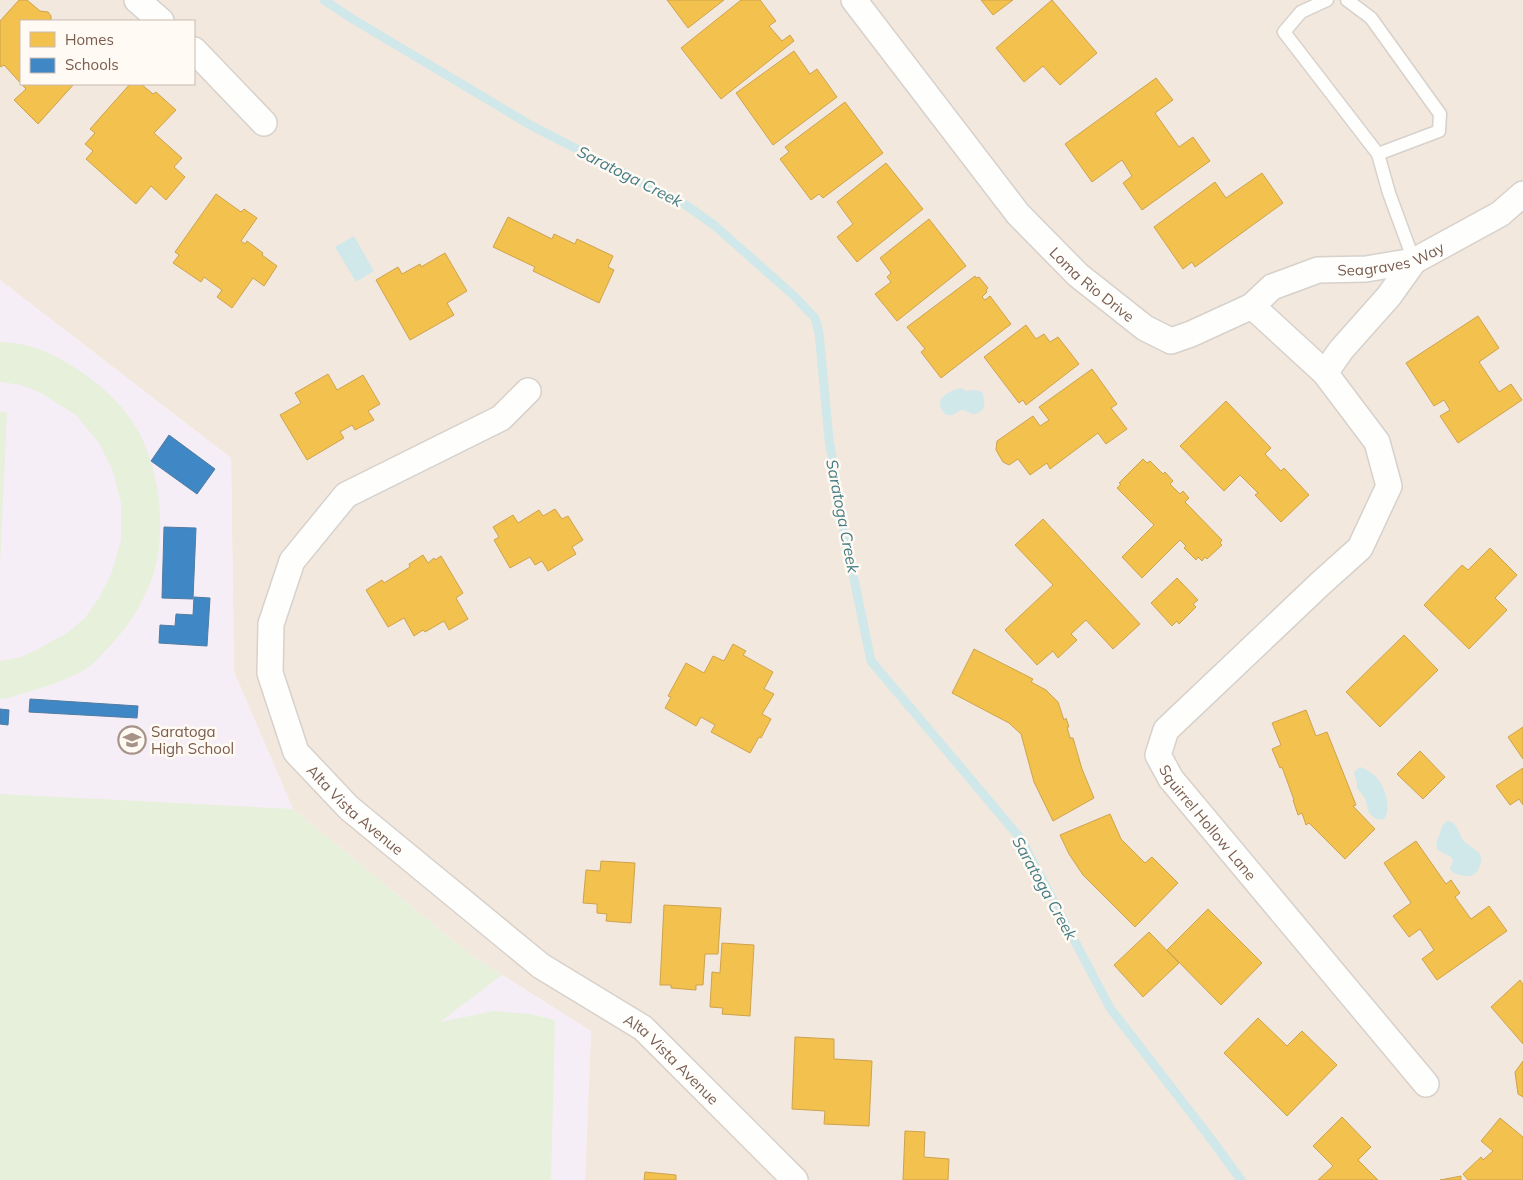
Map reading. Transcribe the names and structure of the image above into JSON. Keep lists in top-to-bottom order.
{
  "streets": {
    "street": [
      "Seagraves Way",
      "Loma Rio Drive",
      "Alta Vista Avenue",
      "Squirrel Hollow Lane"
    ]
  },
  "crossings": [
    ["Seagraves Way", "Loma Rio Drive"]
  ],
  "water": ["Saratoga Creek"],
  "places": {
    "school or university": ["Saratoga High School"]
  },
  "legend": ["Homes", "Schools"]
}
